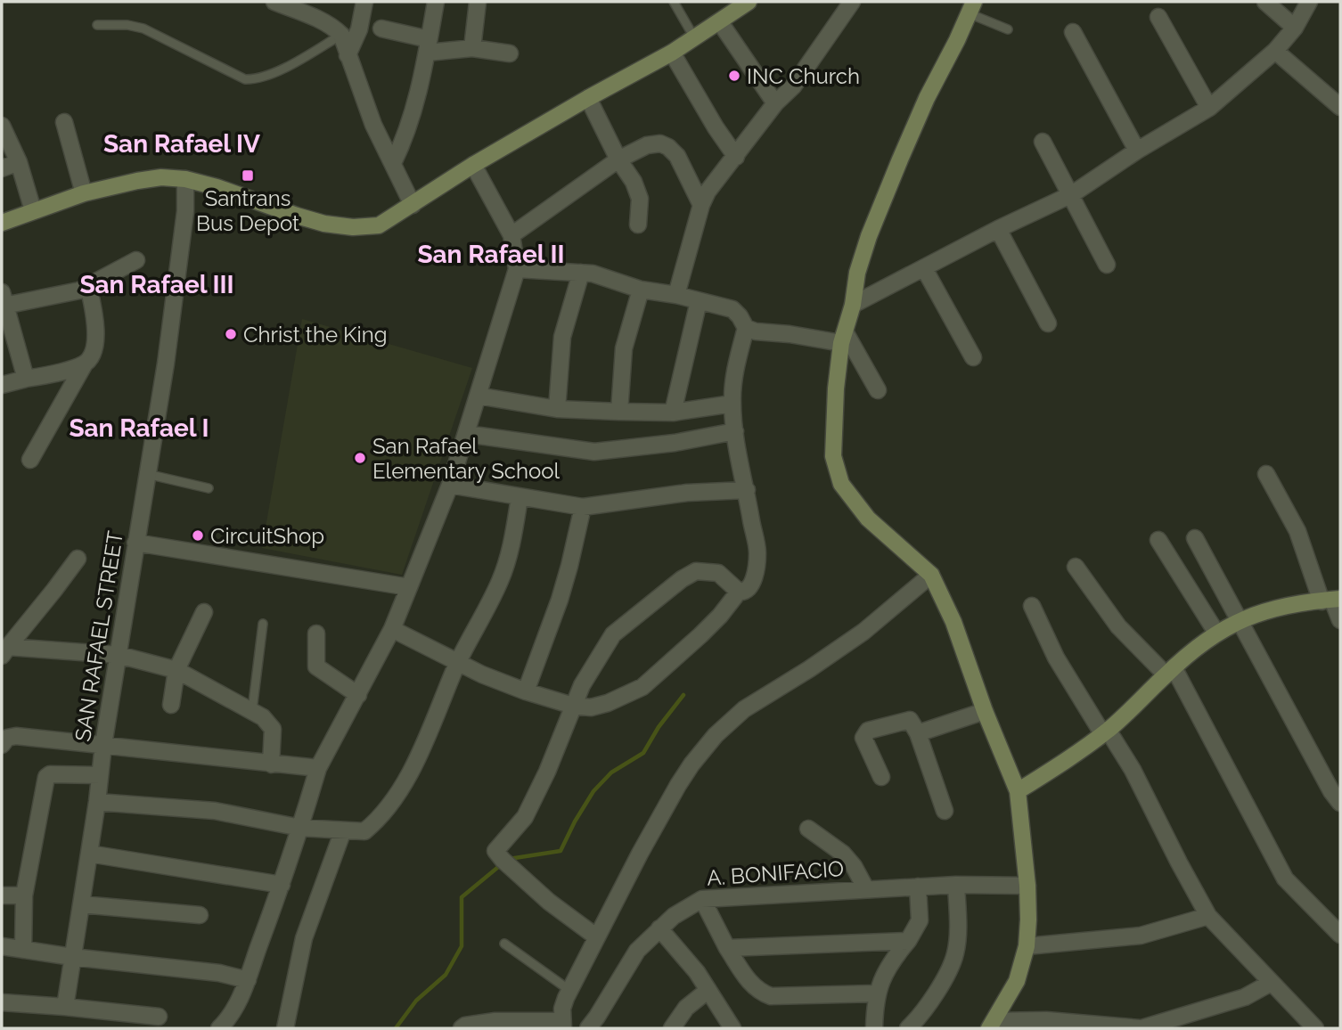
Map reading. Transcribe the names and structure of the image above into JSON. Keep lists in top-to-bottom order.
{
  "streets": {
    "street": ["SAN RAFAEL STREET", "A. BONIFACIO"]
  },
  "districts": [
    "San Rafael IV",
    "San Rafael II",
    "San Rafael III",
    "San Rafael I"
  ],
  "places": {
    "other": [
      "INC Church",
      "Christ the King",
      "San Rafael Elementary School",
      "CircuitShop"
    ],
    "transit": ["Santrans Bus Depot"]
  }
}
